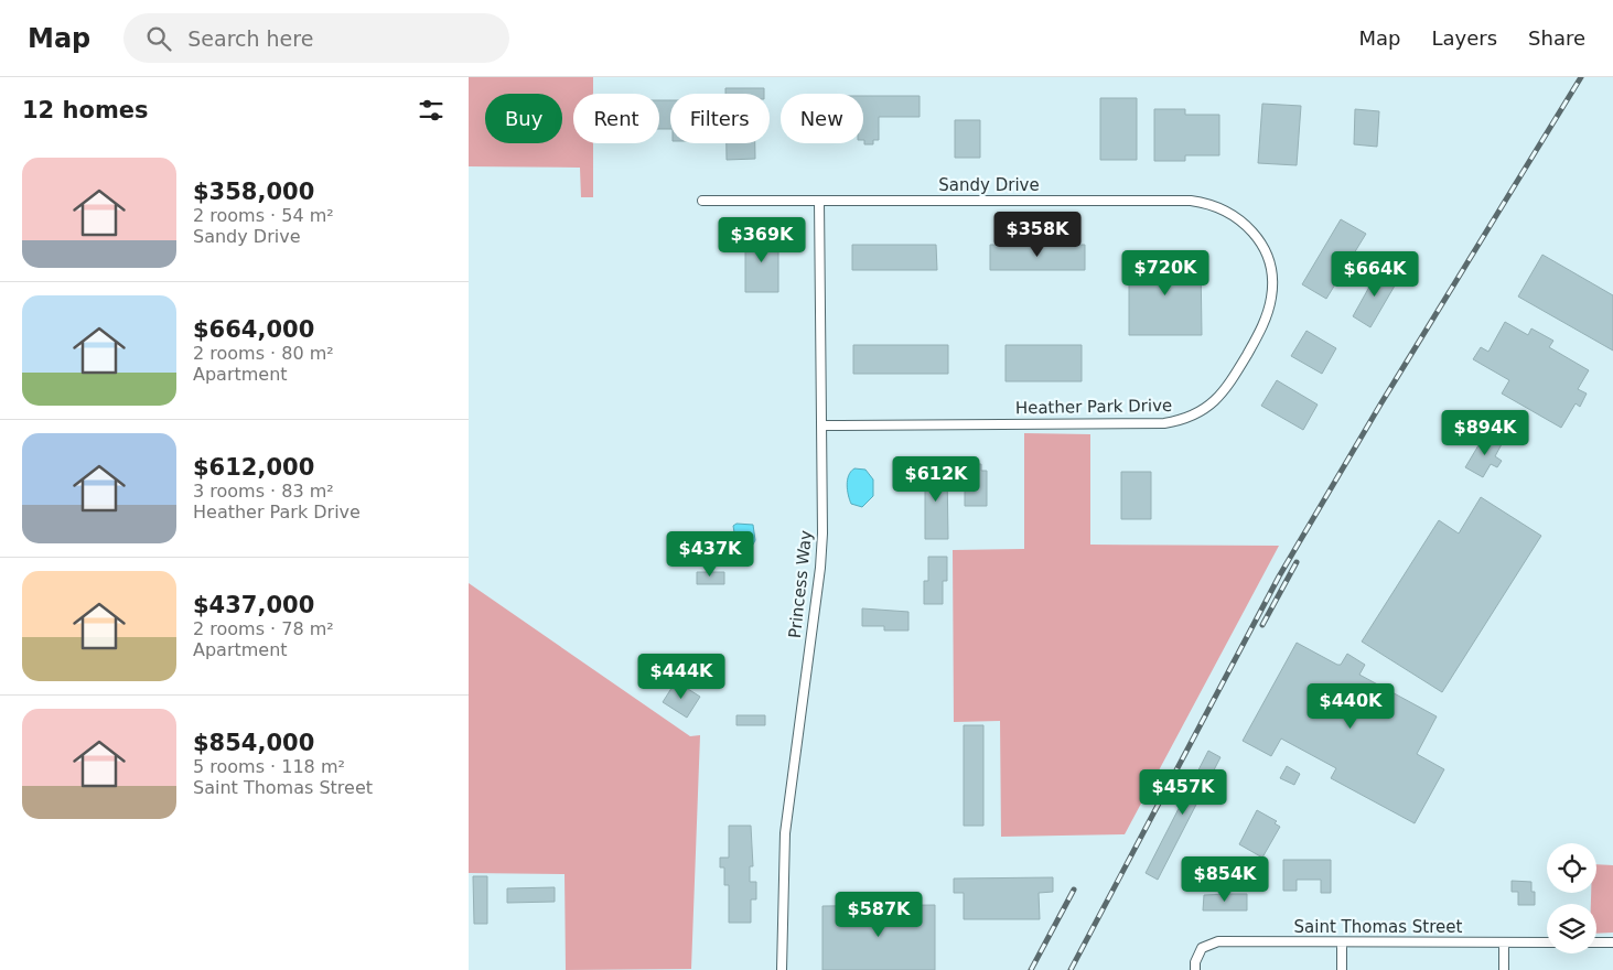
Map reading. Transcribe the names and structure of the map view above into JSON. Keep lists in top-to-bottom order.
{
  "streets": {
    "street": [
      "Sandy Drive",
      "Heather Park Drive",
      "Princess Way",
      "Saint Thomas Street"
    ]
  },
  "crossings": [
    ["Sandy Drive", "Heather Park Drive"],
    ["Sandy Drive", "Princess Way"],
    ["Heather Park Drive", "Princess Way"]
  ],
  "page": {
    "header": "Map",
    "search": "Search here",
    "nav": ["Map", "Layers", "Share"],
    "heading": "12 homes",
    "chip": [
      "Buy",
      "Rent",
      "Filters",
      "New"
    ],
    "list": [
      {
        "name": "$358,000",
        "note": "2 rooms · 54 m² · Sandy Drive"
      },
      {
        "name": "$664,000",
        "note": "2 rooms · 80 m² · Apartment"
      },
      {
        "name": "$612,000",
        "note": "3 rooms · 83 m² · Heather Park Drive"
      },
      {
        "name": "$437,000",
        "note": "2 rooms · 78 m² · Apartment"
      },
      {
        "name": "$854,000",
        "note": "5 rooms · 118 m² · Saint Thomas Street"
      }
    ],
    "price": [
      "$358K",
      "$369K",
      "$720K",
      "$664K",
      "$894K",
      "$612K",
      "$437K",
      "$444K",
      "$440K",
      "$457K",
      "$854K",
      "$587K"
    ]
  }
}
